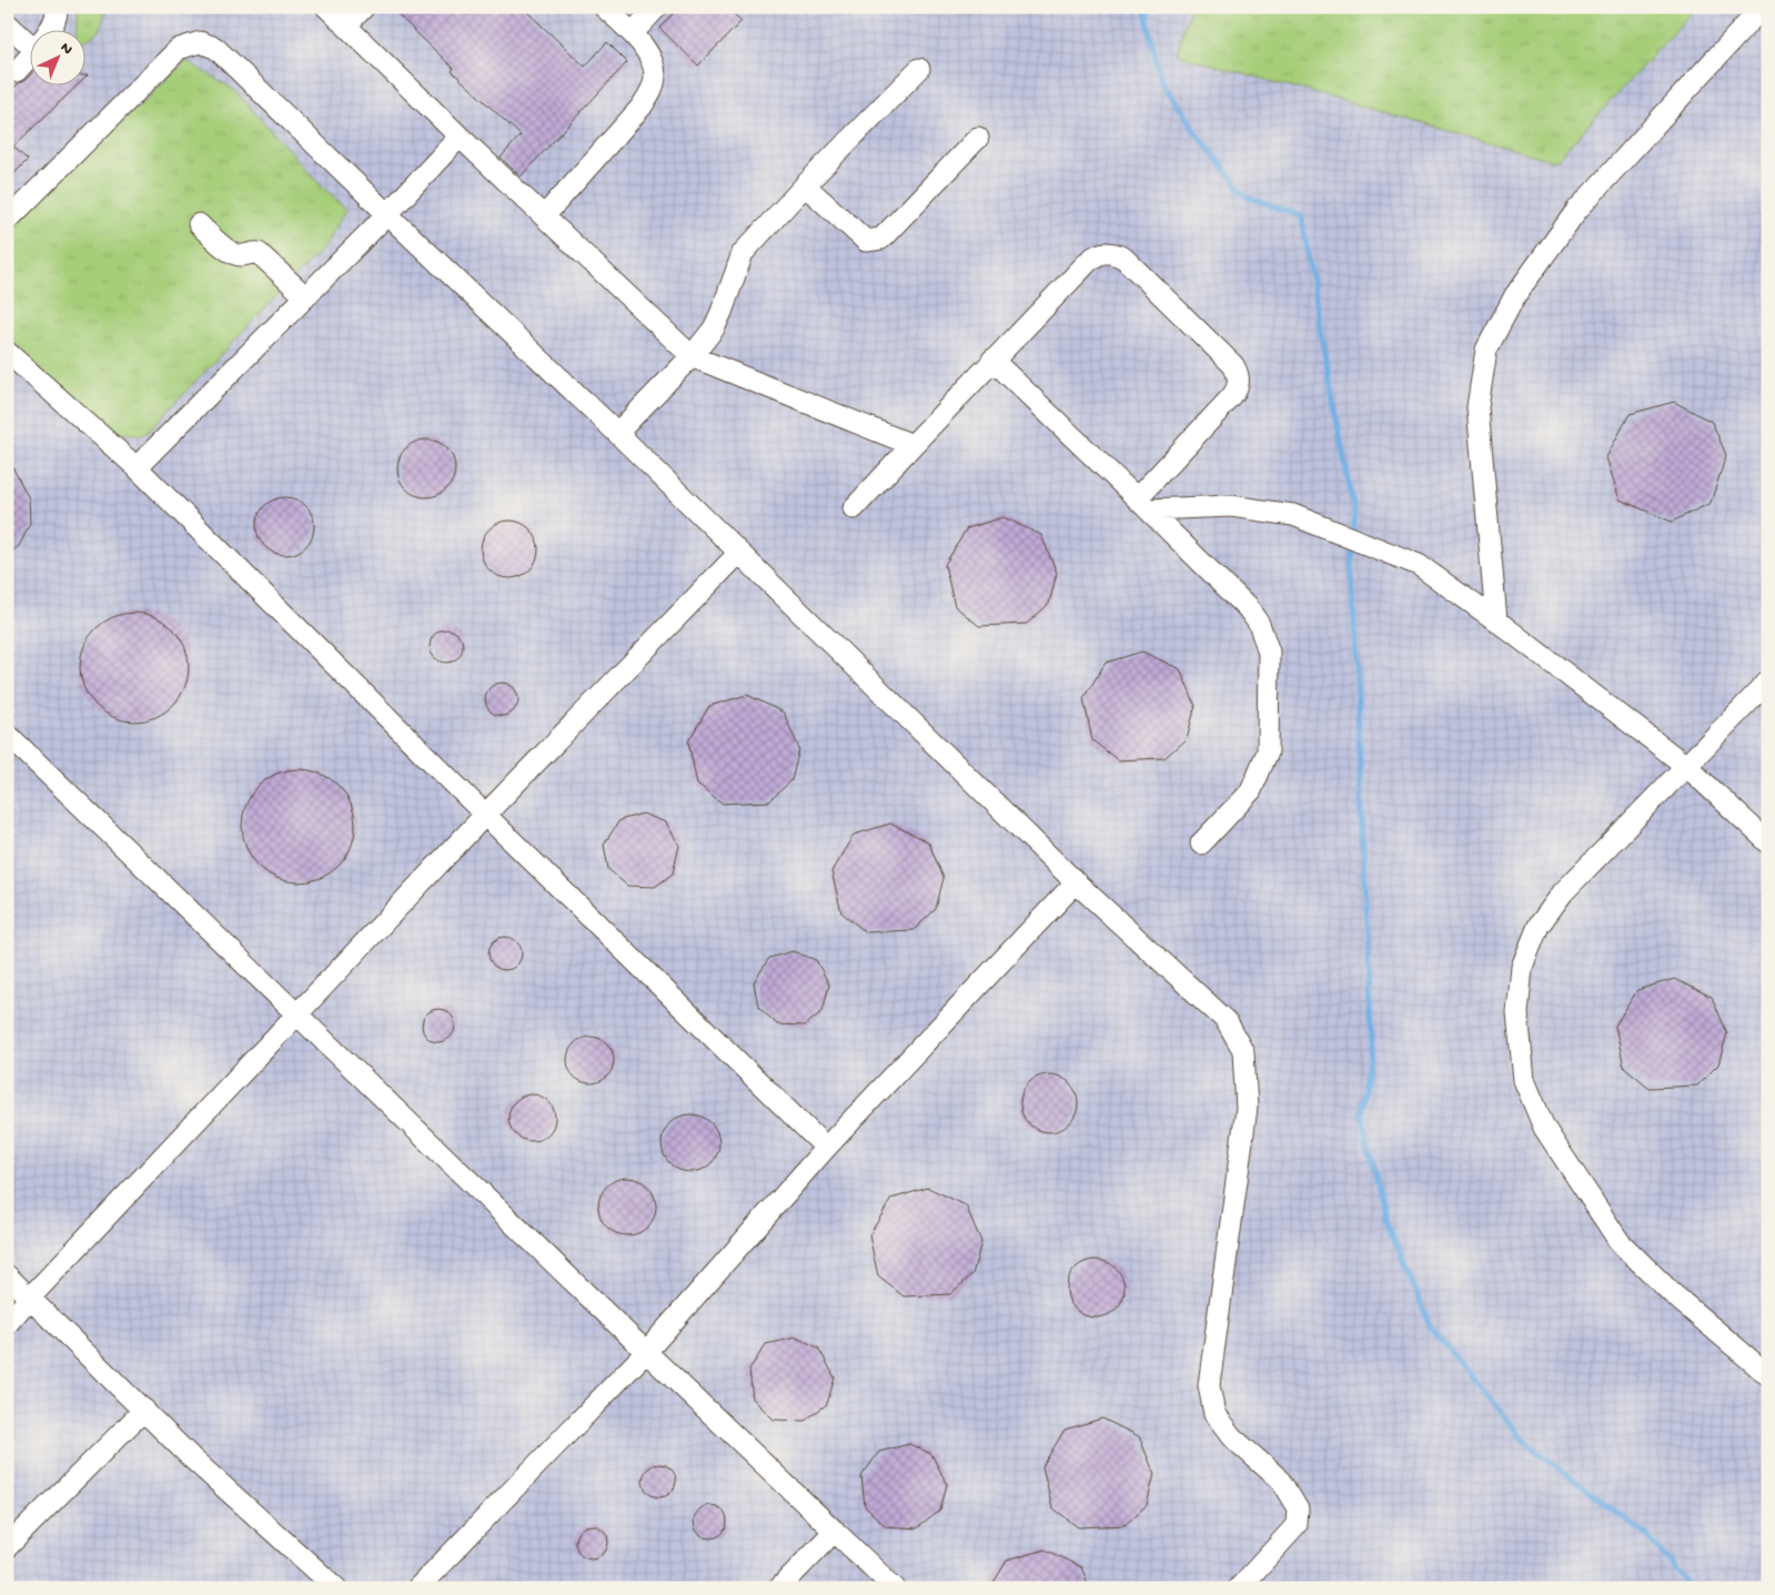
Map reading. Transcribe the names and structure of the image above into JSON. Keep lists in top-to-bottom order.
{
  "north": "top right"
}
